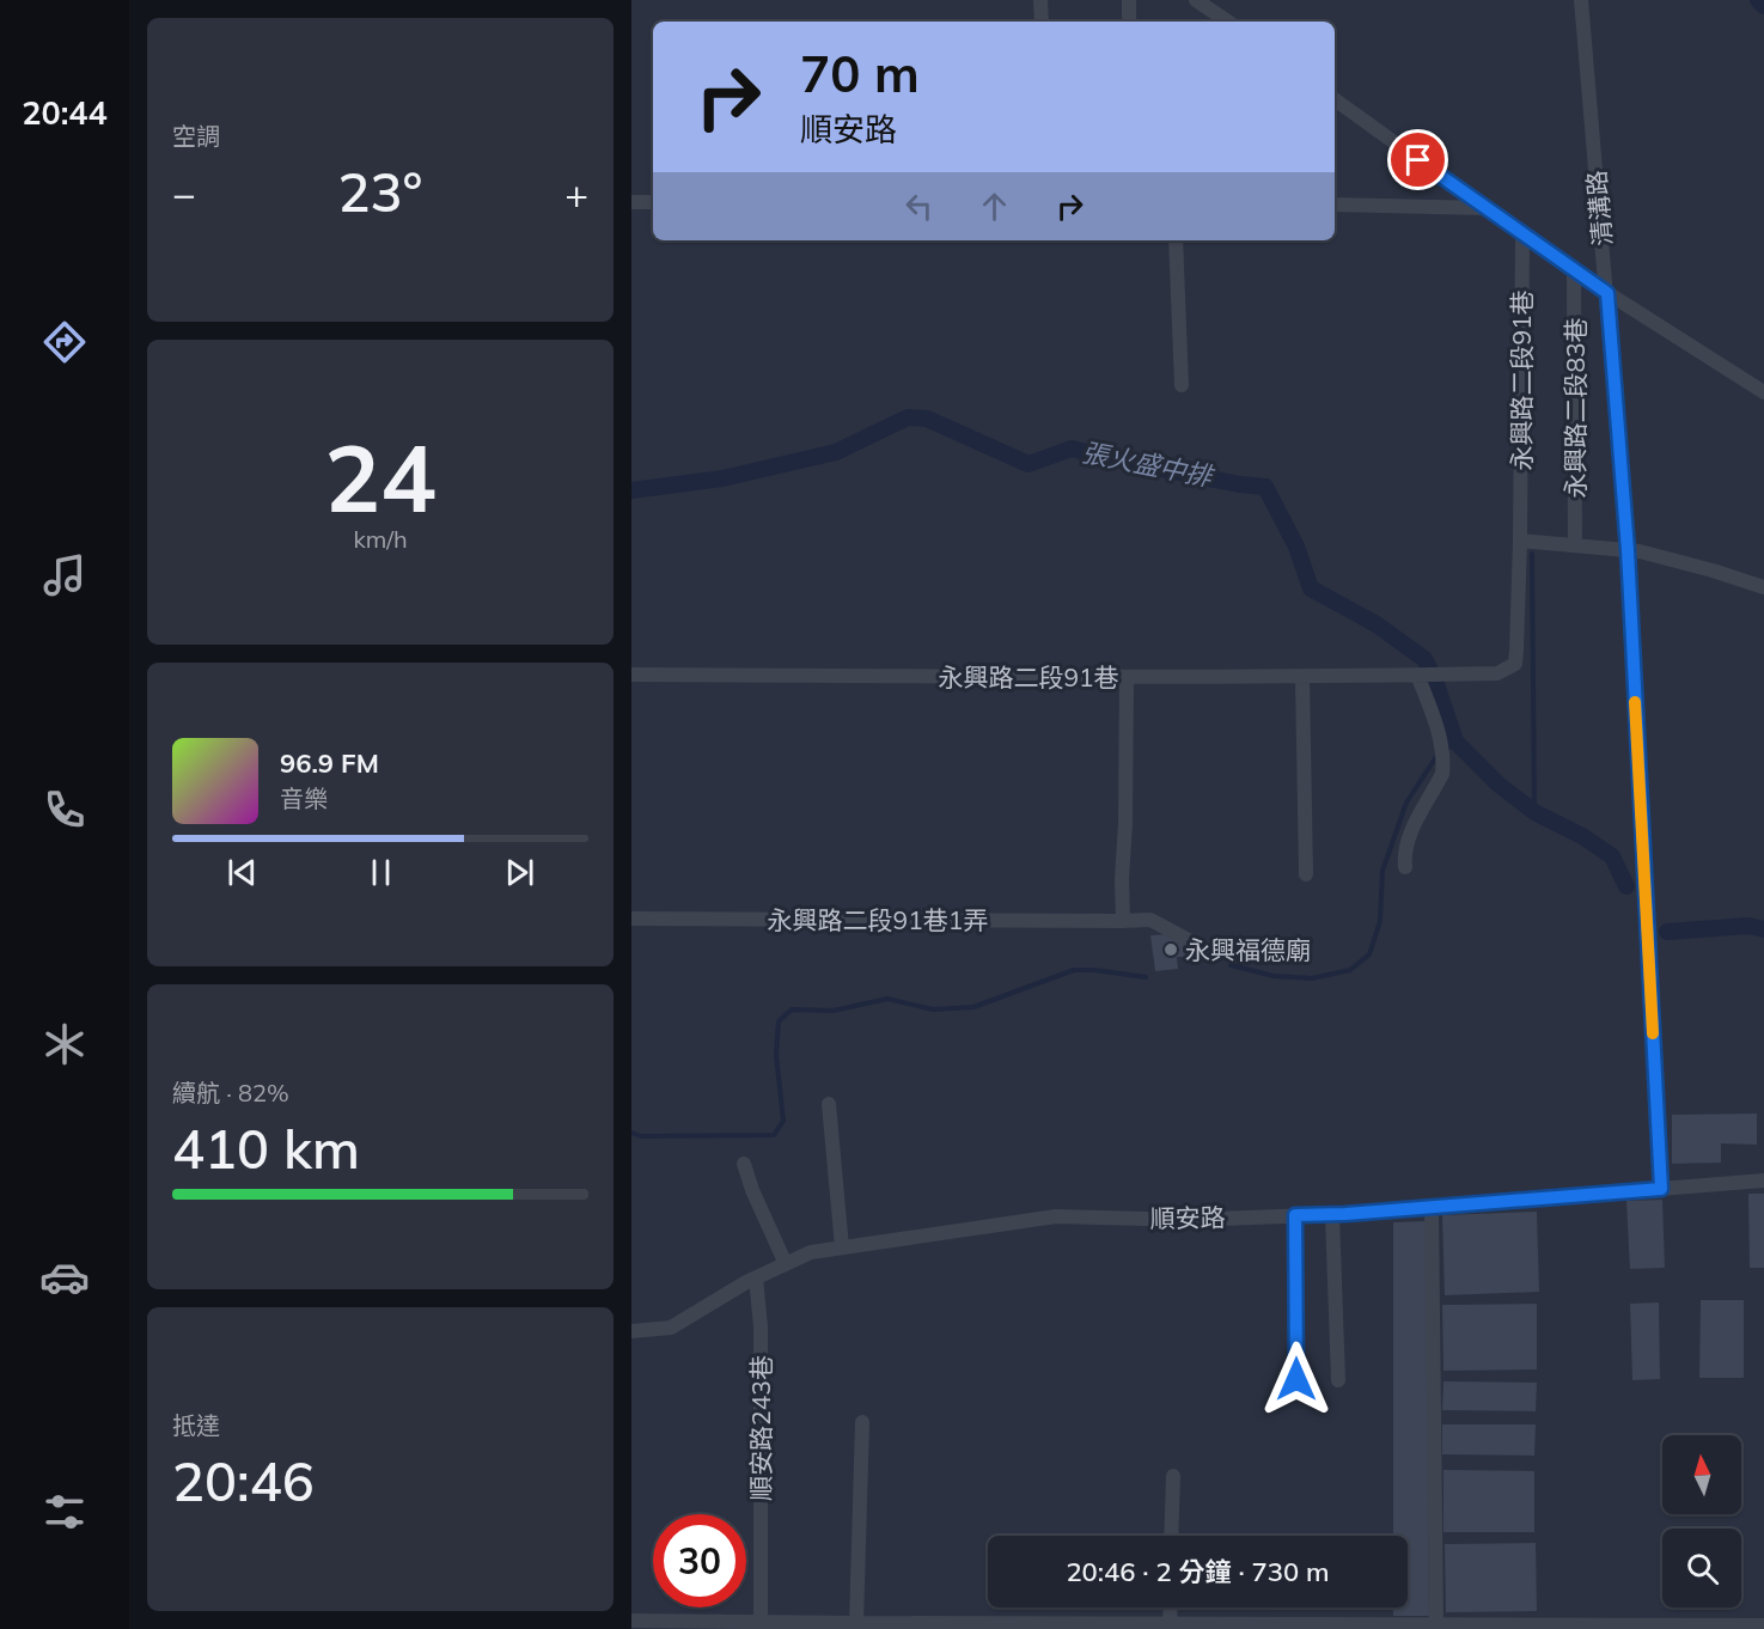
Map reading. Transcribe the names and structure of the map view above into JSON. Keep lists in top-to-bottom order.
{
  "streets": {
    "street": [
      "清溝路",
      "永興路二段91巷",
      "永興路二段83巷",
      "永興路二段91巷1弄",
      "順安路",
      "順安路243巷"
    ]
  },
  "crossings": [
    ["清溝路", "順安路"],
    ["順安路", "順安路243巷"]
  ],
  "water": ["張火盛中排"],
  "places": ["永興福德廟"],
  "north": "top",
  "page": {
    "tabs": "20:44",
    "tile": [
      "空調",
      ["24", "km/h"],
      ["續航 · 82%", "410 km"],
      ["抵達", "20:46"]
    ],
    "turn": ["70 m", "順安路"],
    "heat": ["−", "23°", "+"],
    "song": ["96.9 FM", "音樂"],
    "limit": "30",
    "trip": "20:46 · 2 分鐘 · 730 m"
  }
}
